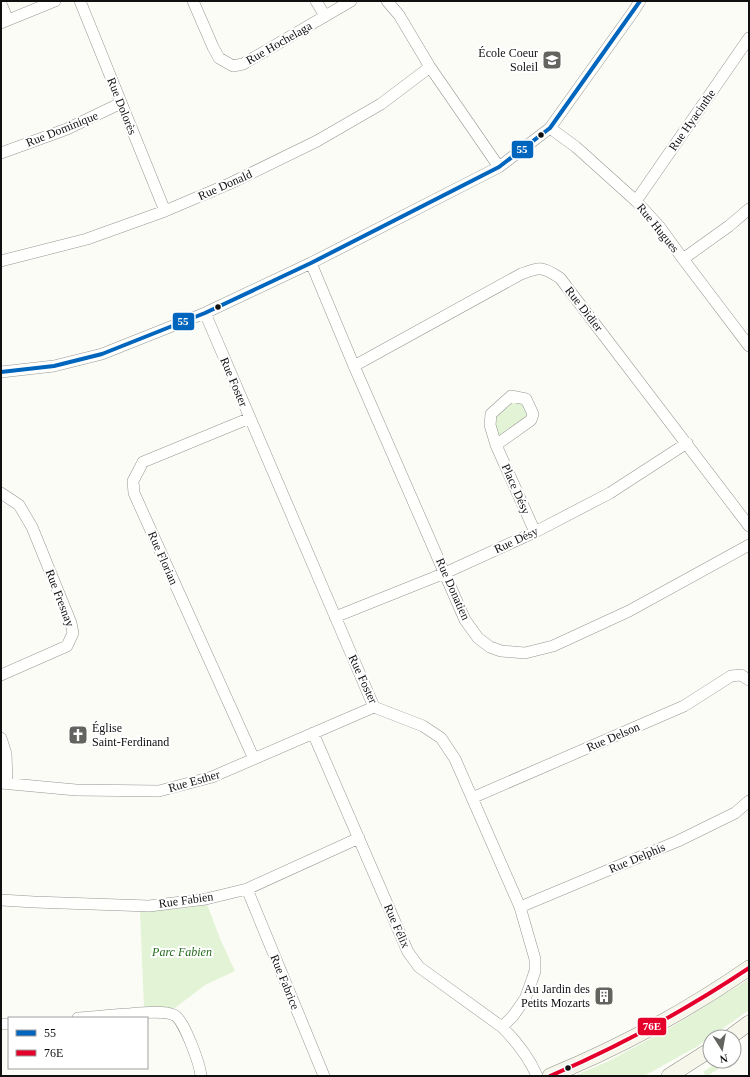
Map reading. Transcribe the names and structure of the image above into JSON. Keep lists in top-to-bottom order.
{
  "streets": {
    "street": [
      "Rue Hochelaga",
      "Rue Dolorès",
      "Rue Hyacinthe",
      "Rue Dominique",
      "Rue Donald",
      "Rue Hugues",
      "Rue Didier",
      "Rue Foster",
      "Place Désy",
      "Rue Désy",
      "Rue Florian",
      "Rue Donatien",
      "Rue Fresnay",
      "Rue Delson",
      "Rue Esther",
      "Rue Delphis",
      "Rue Fabien",
      "Rue Félix",
      "Rue Fabrice"
    ]
  },
  "crossings": [
    ["Rue Dolorès", "Rue Dominique"],
    ["Rue Dolorès", "Rue Donald"],
    ["Rue Hyacinthe", "Rue Hugues"],
    ["Rue Didier", "Rue Désy"],
    ["Rue Didier", "Rue Donatien"],
    ["Rue Foster", "Rue Désy"],
    ["Rue Foster", "Rue Florian"],
    ["Rue Foster", "Rue Delson"],
    ["Rue Foster", "Rue Esther"],
    ["Rue Foster", "Rue Delphis"],
    ["Rue Foster", "Rue Félix"],
    ["Place Désy", "Rue Désy"],
    ["Rue Désy", "Rue Donatien"],
    ["Rue Florian", "Rue Esther"],
    ["Rue Esther", "Rue Félix"],
    ["Rue Fabien", "Rue Félix"],
    ["Rue Fabien", "Rue Fabrice"]
  ],
  "parks": ["Parc Fabien"],
  "places": {
    "school or university": ["École Coeur Soleil"],
    "church": ["Église Saint-Ferdinand"],
    "building": ["Au Jardin des Petits Mozarts"]
  },
  "lines": ["transit line 55", "transit line 76E"],
  "legend": ["55", "76E"],
  "north": "bottom"
}
